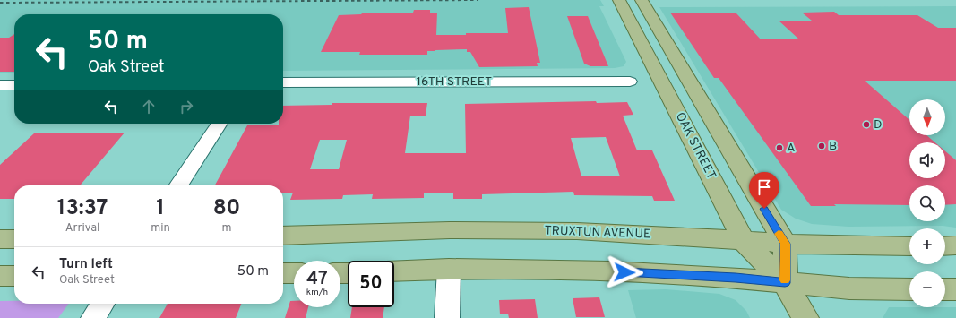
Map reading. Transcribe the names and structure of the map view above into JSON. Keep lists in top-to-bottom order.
{
  "streets": {
    "main road": ["OAK STREET", "TRUXTUN AVENUE"],
    "street": ["16TH STREET"]
  },
  "crossings": [
    ["OAK STREET", "TRUXTUN AVENUE"]
  ],
  "places": ["D", "B", "A"],
  "north": "bottom",
  "page": {
    "turn": ["50 m", "Oak Street"],
    "map_buttons": ["+", "−"],
    "eta": [
      "13:37",
      "Arrival",
      "1",
      "min",
      "80",
      "m"
    ],
    "list": [
      {
        "name": "Turn left",
        "note": "Oak Street",
        "value": "50 m"
      }
    ],
    "speed": "47 km/h",
    "limit": "50"
  }
}
